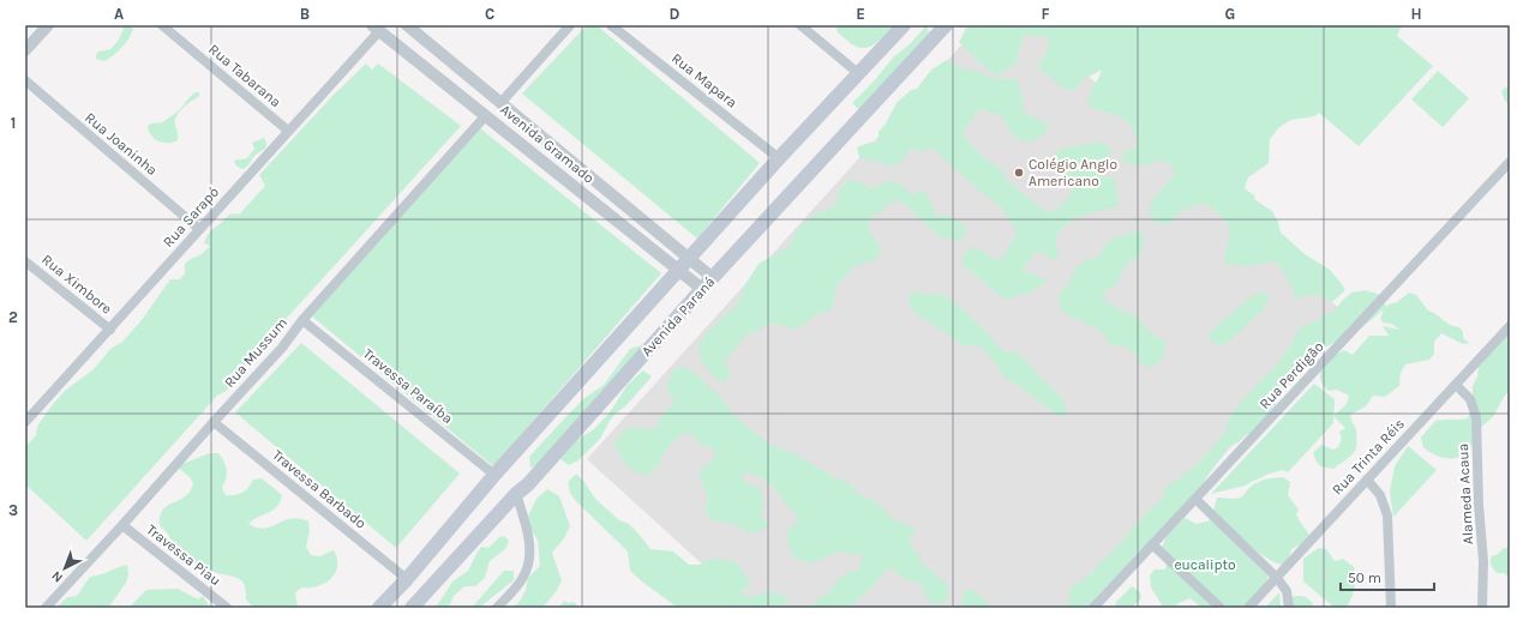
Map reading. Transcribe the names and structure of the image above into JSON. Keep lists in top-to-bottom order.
{
  "streets": {
    "main road": ["Avenida Paraná"],
    "street": [
      "Rua Tabarana",
      "Rua Mapara",
      "Rua Joaninha",
      "Avenida Gramado",
      "Rua Sarapó",
      "Rua Ximbore",
      "Rua Mussum",
      "Rua Perdigão",
      "Travessa Paraíba",
      "Rua Trinta Réis",
      "Travessa Barbado",
      "Alameda Acaua",
      "Travessa Piau"
    ]
  },
  "crossings": [
    ["Rua Tabarana", "Rua Sarapó"],
    ["Rua Mapara", "Avenida Paraná"],
    ["Rua Joaninha", "Rua Sarapó"],
    ["Avenida Gramado", "Rua Sarapó"],
    ["Avenida Gramado", "Avenida Paraná"],
    ["Avenida Gramado", "Rua Mussum"],
    ["Rua Sarapó", "Rua Ximbore"],
    ["Avenida Paraná", "Travessa Paraíba"],
    ["Avenida Paraná", "Travessa Barbado"],
    ["Rua Mussum", "Travessa Paraíba"],
    ["Rua Mussum", "Travessa Barbado"],
    ["Rua Mussum", "Travessa Piau"],
    ["Rua Trinta Réis", "Alameda Acaua"]
  ],
  "parks": ["eucalipto"],
  "places": ["Colégio Anglo Americano"],
  "scale_bar": "50 m",
  "north": "bottom left",
  "grid": {
    "columns": [
      "A",
      "B",
      "C",
      "D",
      "E",
      "F",
      "G",
      "H"
    ],
    "rows": ["1", "2", "3"]
  }
}
